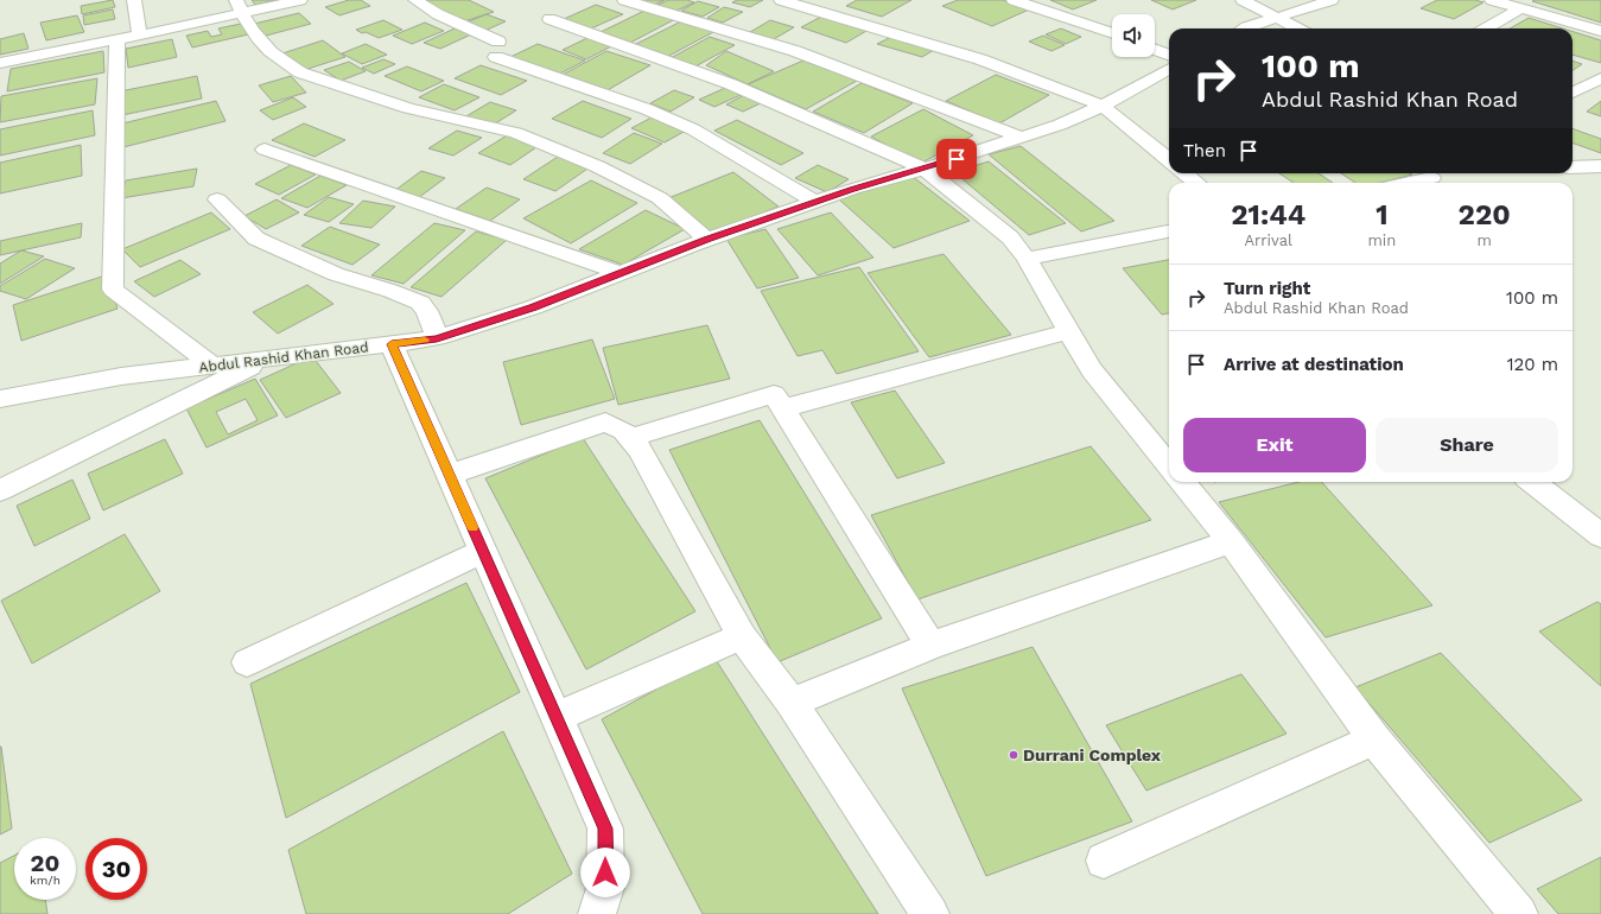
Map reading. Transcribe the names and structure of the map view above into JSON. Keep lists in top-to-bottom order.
{
  "streets": {
    "street": ["Abdul Rashid Khan Road"]
  },
  "places": ["Durrani Complex"],
  "page": {
    "turn": ["100 m", "Abdul Rashid Khan Road"],
    "then": "Then",
    "eta": [
      "21:44",
      "Arrival",
      "1",
      "min",
      "220",
      "m"
    ],
    "list": [
      {
        "name": "Turn right",
        "note": "Abdul Rashid Khan Road",
        "value": "100 m"
      },
      {
        "name": "Arrive at destination",
        "value": "120 m"
      }
    ],
    "buttons": ["Exit", "Share"],
    "speed": "20 km/h",
    "limit": "30"
  }
}
